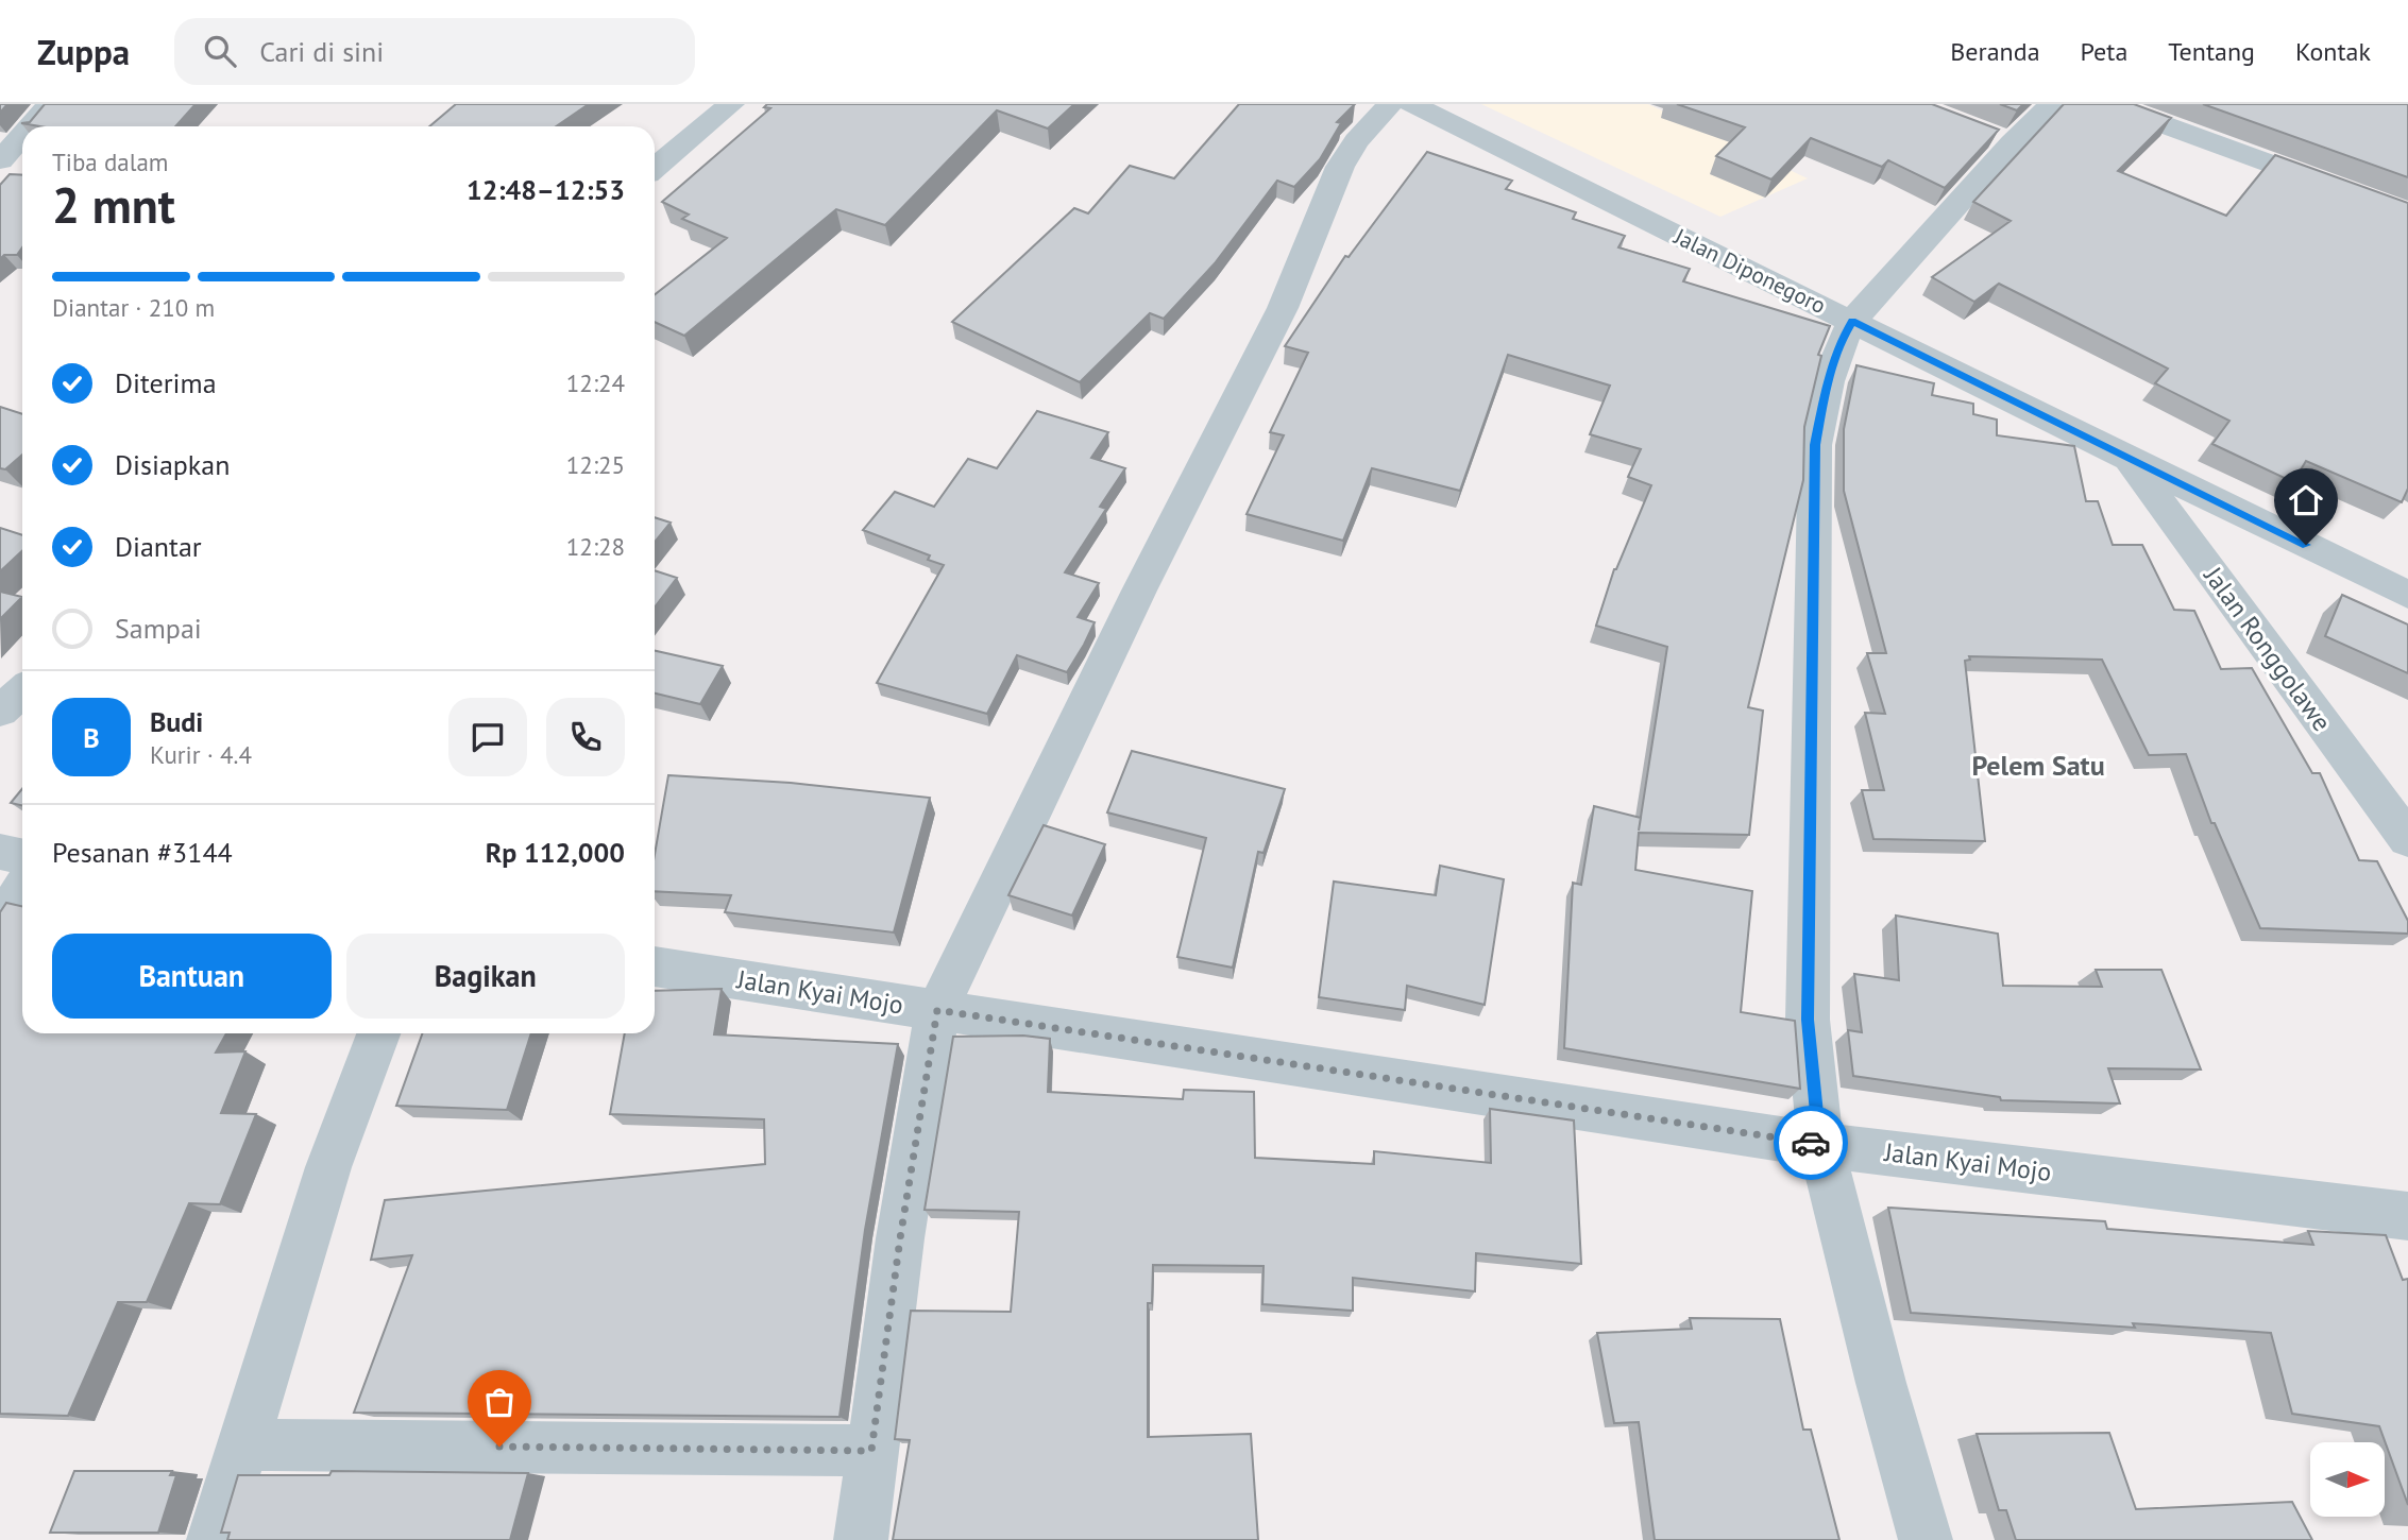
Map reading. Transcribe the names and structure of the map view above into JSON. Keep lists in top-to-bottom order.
{
  "streets": {
    "street": ["Jalan Diponegoro", "Jalan Ronggolawe", "Jalan Kyai Mojo"]
  },
  "crossings": [
    ["Jalan Diponegoro", "Jalan Ronggolawe"]
  ],
  "districts": ["Pelem Satu"],
  "north": "right",
  "page": {
    "header": "Zuppa",
    "search": "Cari di sini",
    "nav": [
      "Beranda",
      "Peta",
      "Tentang",
      "Kontak"
    ],
    "heading": ["2 mnt", "Tiba dalam", "12:48–12:53"],
    "panel": [
      "Budi",
      "Kurir · 4.4",
      "Pesanan #3144",
      "Rp 112,000"
    ],
    "bar": "Diantar · 210 m",
    "list": [
      ["Diterima", "12:24"],
      ["Disiapkan", "12:25"],
      ["Diantar", "12:28"],
      "Sampai"
    ],
    "round": "B",
    "buttons": ["Bantuan", "Bagikan"]
  }
}
